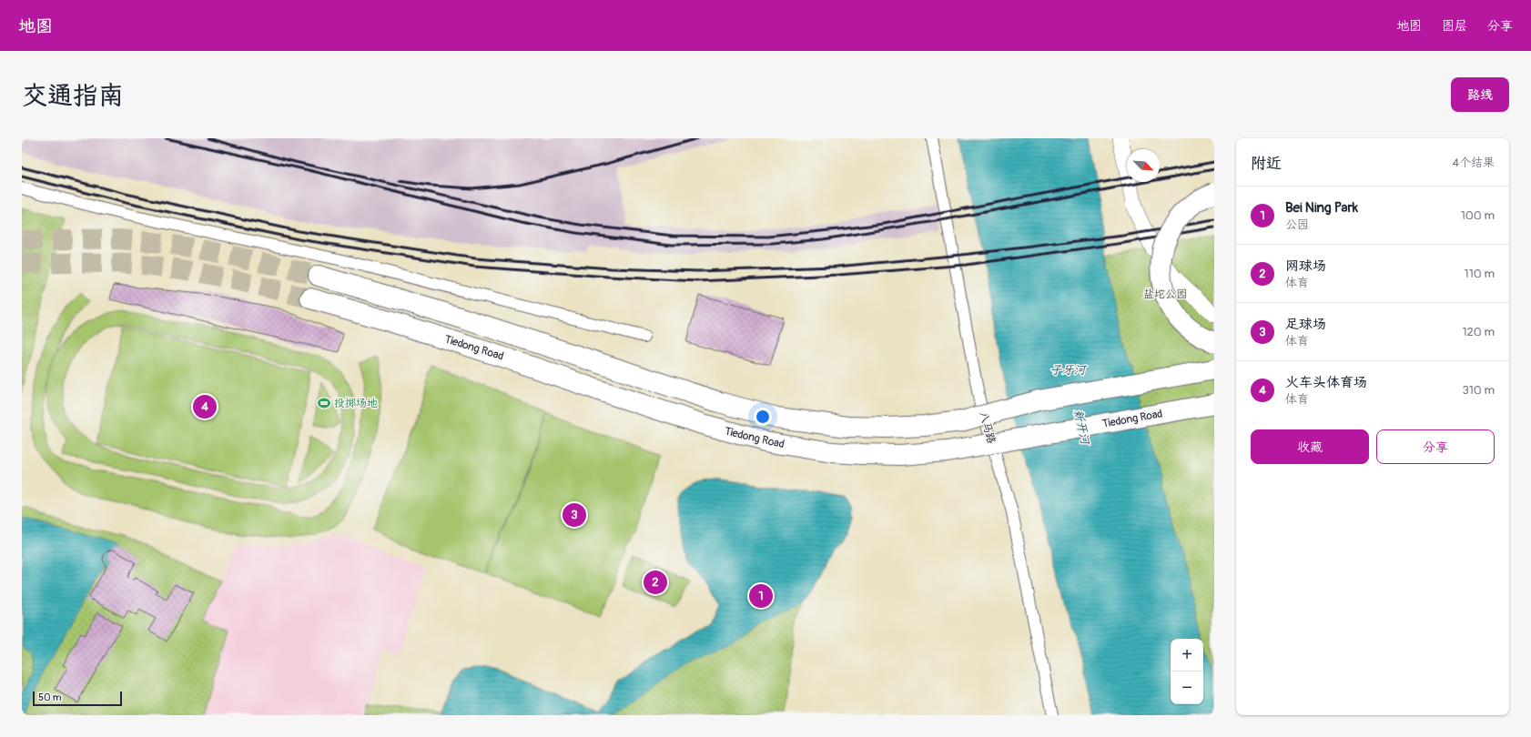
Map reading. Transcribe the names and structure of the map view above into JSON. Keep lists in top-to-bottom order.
{
  "streets": {
    "highway": ["Tiedong Road"],
    "street": ["八马路"]
  },
  "water": ["子牙河", "新开河"],
  "parks": ["盐坨公园"],
  "places": {
    "sports": ["投掷场地"]
  },
  "scale_bar": "50 m",
  "north": "bottom right",
  "page": {
    "header": "地图",
    "nav": ["地图", "图层", "分享"],
    "title": "交通指南",
    "buttons": [
      "路线",
      ["收藏", "分享"]
    ],
    "heading": ["附近", "4个结果"],
    "list": [
      {
        "mark": "1",
        "name": "Bei Ning Park",
        "note": "公园",
        "value": "100 m"
      },
      {
        "mark": "2",
        "name": "网球场",
        "note": "体育",
        "value": "110 m"
      },
      {
        "mark": "3",
        "name": "足球场",
        "note": "体育",
        "value": "120 m"
      },
      {
        "mark": "4",
        "name": "火车头体育场",
        "note": "体育",
        "value": "310 m"
      }
    ],
    "pins": [
      "4",
      "3",
      "2",
      "1"
    ],
    "map_buttons": ["+", "−"],
    "scale": "50 m"
  }
}
